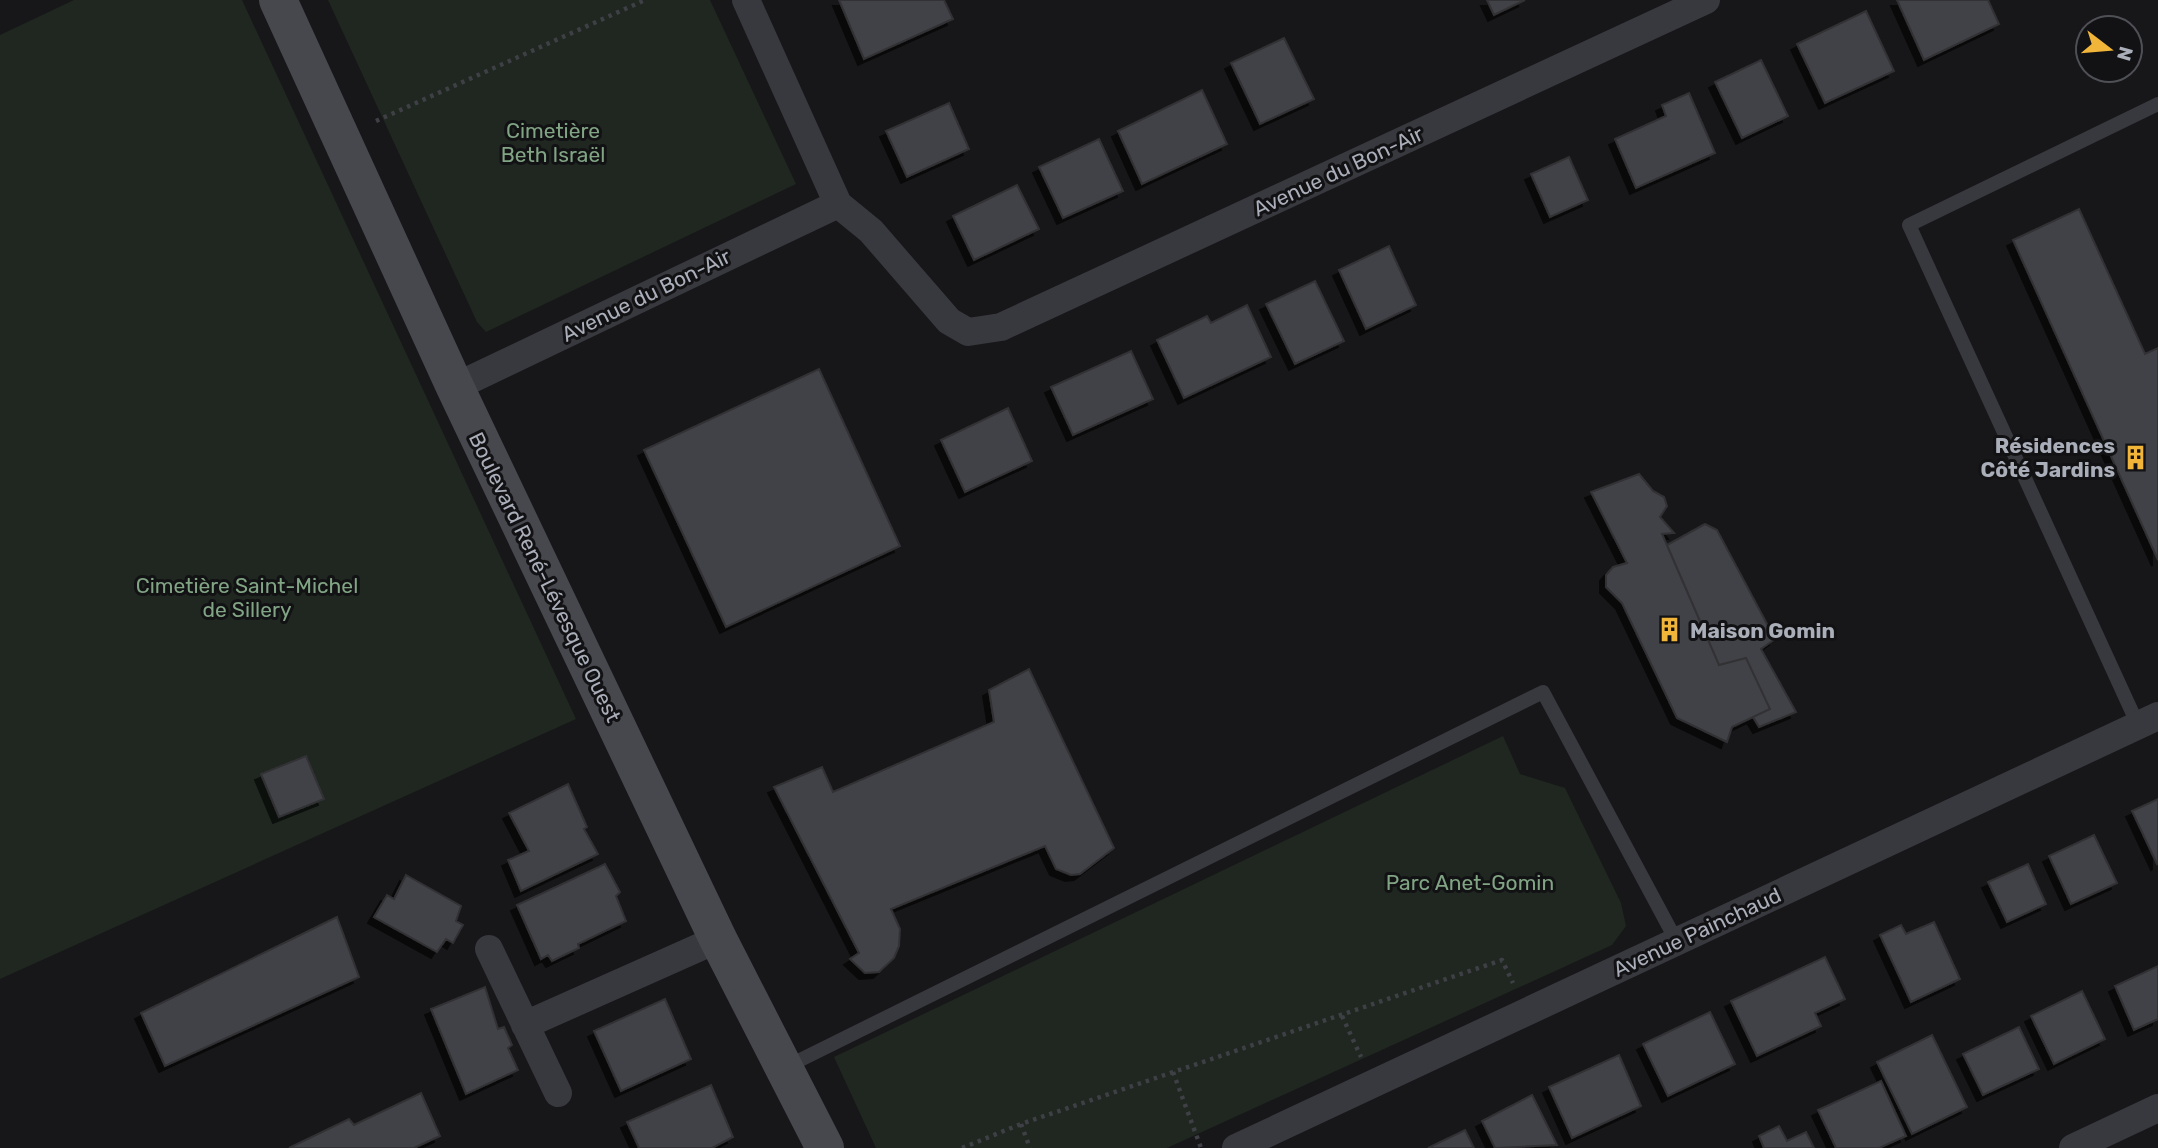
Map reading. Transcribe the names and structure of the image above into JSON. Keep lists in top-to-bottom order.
{
  "streets": {
    "main road": ["Boulevard René-Lévesque Ouest"],
    "street": ["Avenue du Bon-Air", "Avenue Painchaud"]
  },
  "crossings": [
    ["Avenue du Bon-Air", "Boulevard René-Lévesque Ouest"]
  ],
  "parks": ["Cimetière Beth Israël", "Cimetière Saint-Michel de Sillery", "Parc Anet-Gomin"],
  "places": {
    "building": ["Résidences Côté Jardins", "Maison Gomin"]
  },
  "north": "right"
}
